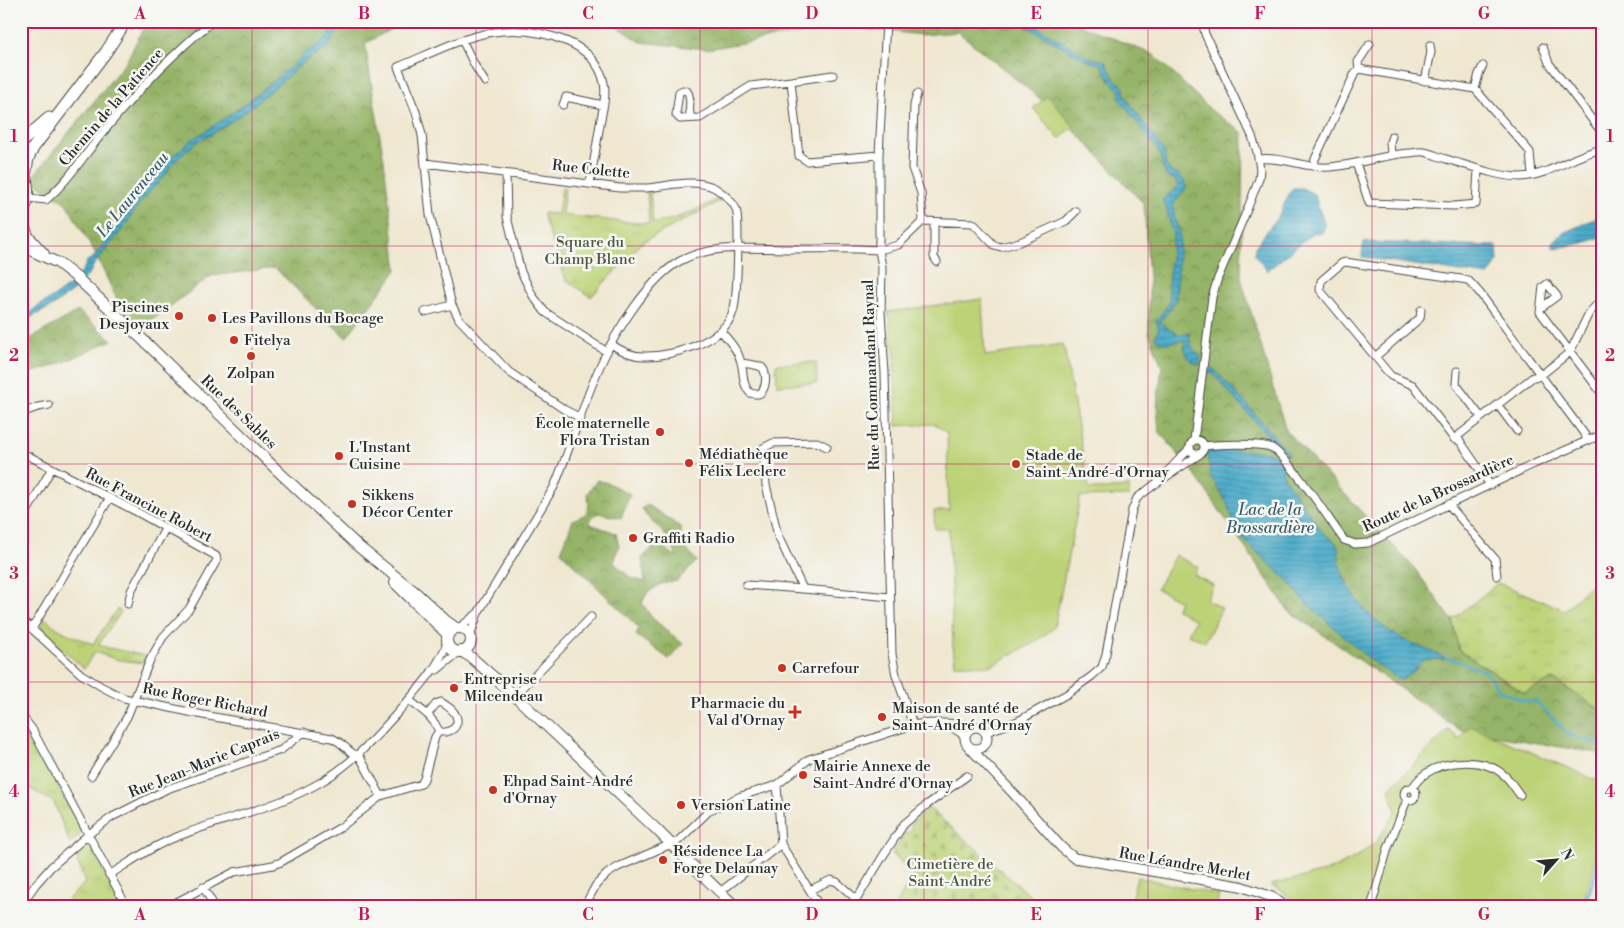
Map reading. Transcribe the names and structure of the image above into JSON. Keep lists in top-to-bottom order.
{
  "streets": {
    "main road": ["Rue des Sables"],
    "street": [
      "Chemin de la Patience",
      "Rue Colette",
      "Rue du Commandant Raynal",
      "Route de la Brossardière",
      "Rue Francine Robert",
      "Rue Roger Richard",
      "Rue Jean-Marie Caprais",
      "Rue Léandre Merlet"
    ]
  },
  "crossings": [
    ["Rue Francine Robert", "Rue Roger Richard"],
    ["Rue Roger Richard", "Rue Jean-Marie Caprais"]
  ],
  "water": ["Le Laurenceau", "Lac de la Brossardière"],
  "parks": ["Square du Champ Blanc", "Cimetière de Saint-André"],
  "places": {
    "other": [
      "Piscines Desjoyaux",
      "Les Pavillons du Bocage",
      "Fitelya",
      "Zolpan",
      "École maternelle Flora Tristan",
      "L'Instant Cuisine",
      "Médiathèque Félix Leclerc",
      "Stade de Saint-André-d'Ornay",
      "Sikkens Décor Center",
      "Graffiti Radio",
      "Carrefour",
      "Entreprise Milcendeau",
      "Maison de santé de Saint-André d'Ornay",
      "Mairie Annexe de Saint-André d'Ornay",
      "Ehpad Saint-André d'Ornay",
      "Version Latine",
      "Résidence La Forge Delaunay"
    ],
    "health": ["Pharmacie du Val d'Ornay"]
  },
  "north": "top right",
  "grid": {
    "columns": [
      "A",
      "B",
      "C",
      "D",
      "E",
      "F",
      "G"
    ],
    "rows": [
      "1",
      "2",
      "3",
      "4"
    ]
  }
}
